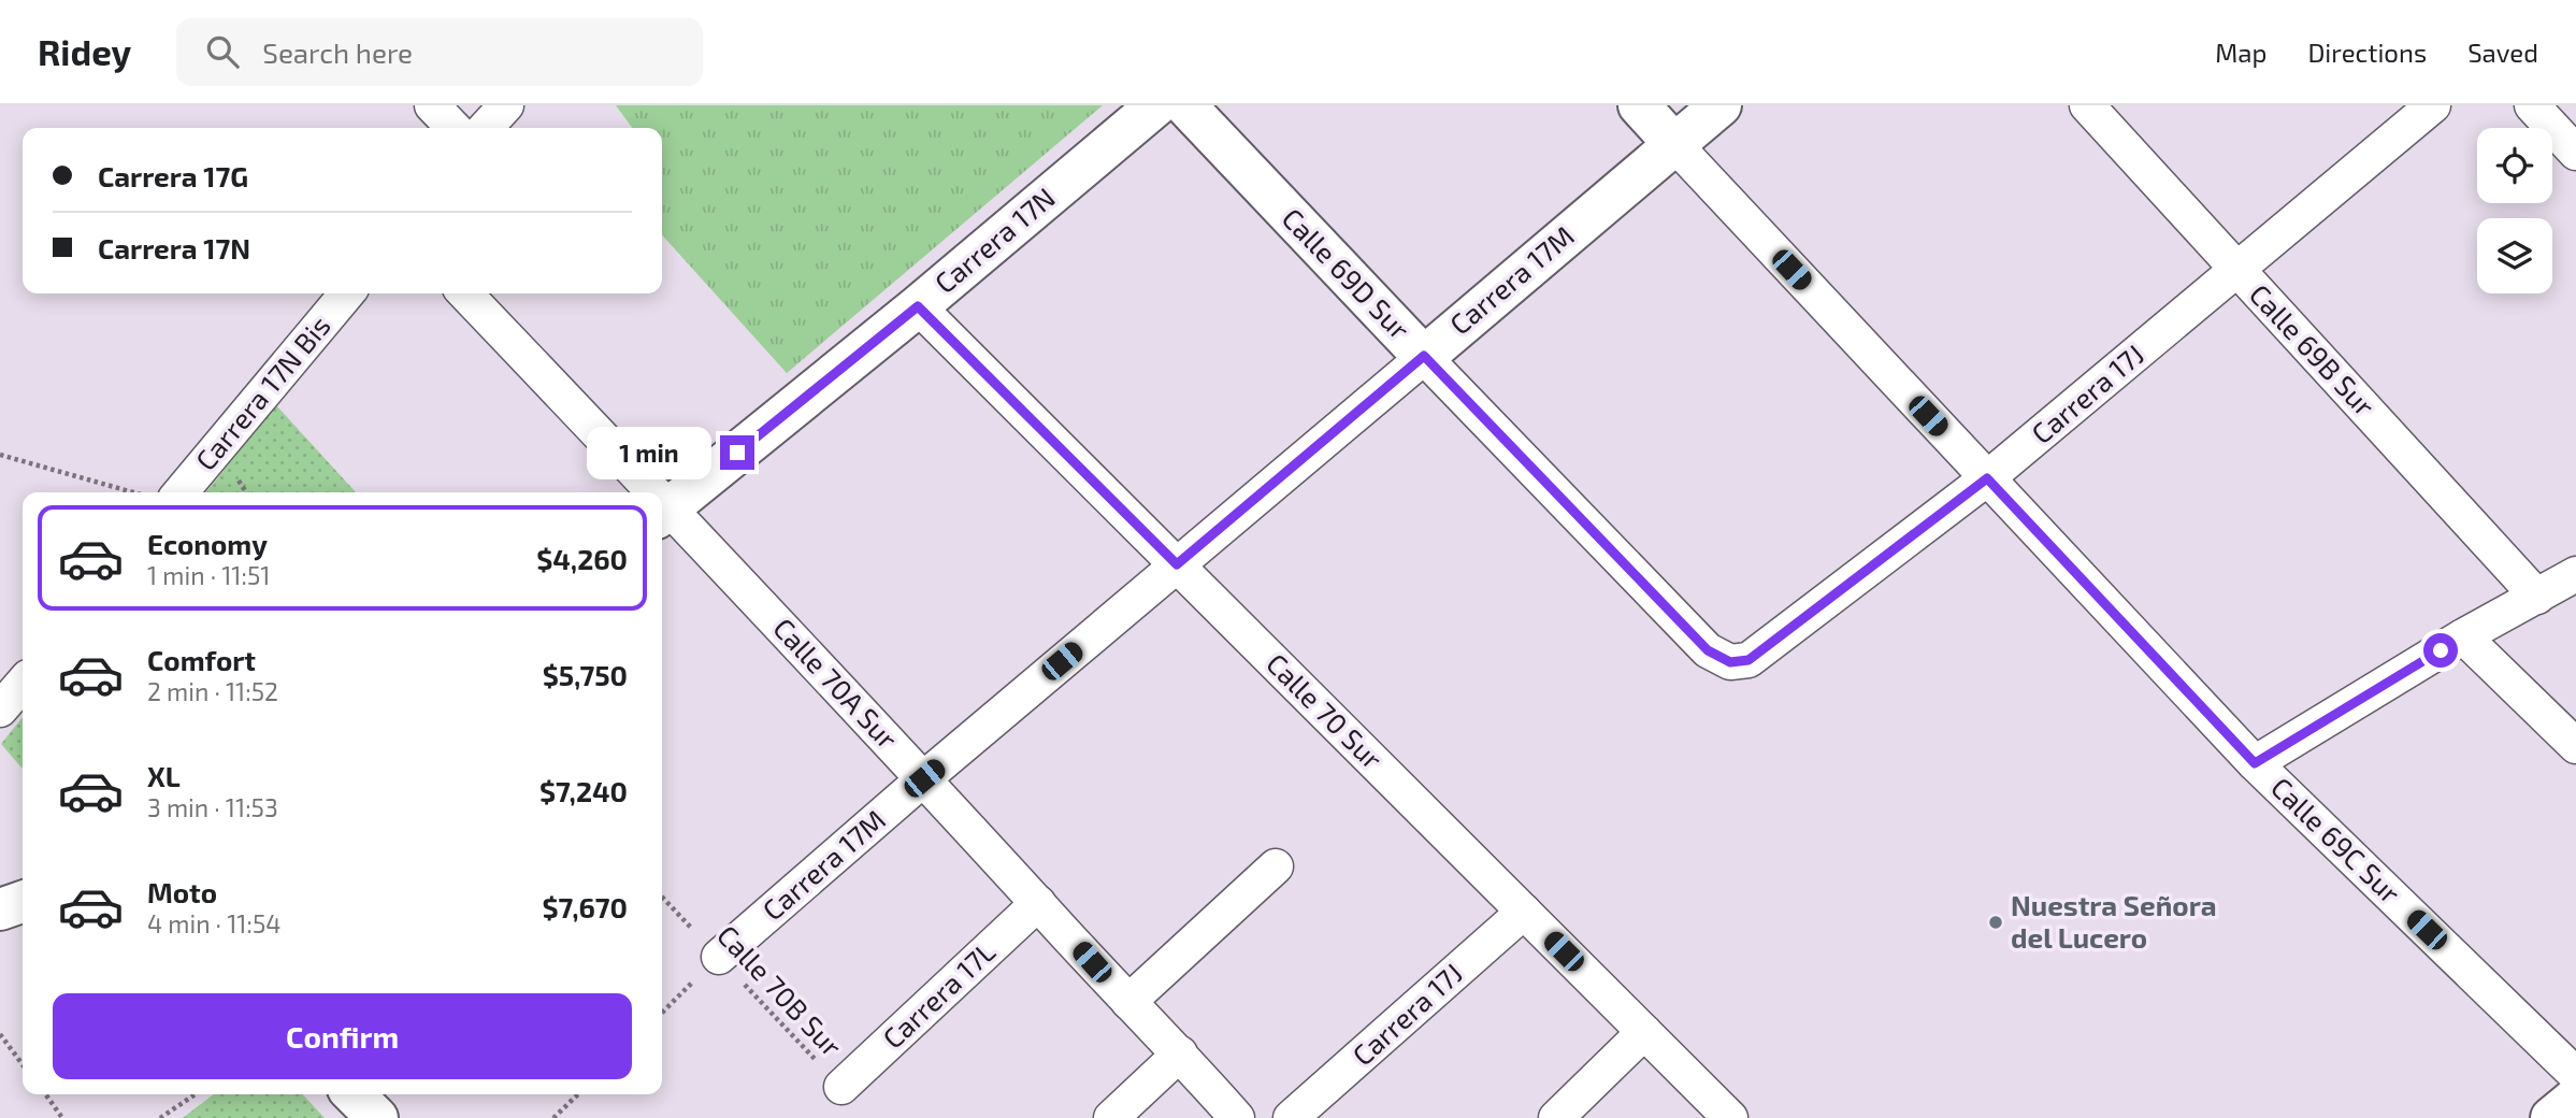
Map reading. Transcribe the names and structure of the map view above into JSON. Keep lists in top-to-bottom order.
{
  "streets": {
    "street": [
      "Carrera 17N",
      "Calle 69D Sur",
      "Carrera 17M",
      "Calle 69B Sur",
      "Carrera 17N Bis",
      "Carrera 17J",
      "Calle 70A Sur",
      "Calle 70 Sur",
      "Calle 69C Sur",
      "Carrera 17L"
    ],
    "path": ["Calle 70B Sur"]
  },
  "crossings": [
    ["Carrera 17N", "Calle 70A Sur"],
    ["Carrera 17N", "Calle 70 Sur"],
    ["Calle 69D Sur", "Carrera 17M"],
    ["Calle 69D Sur", "Carrera 17J"],
    ["Carrera 17M", "Calle 70A Sur"],
    ["Carrera 17M", "Calle 70 Sur"],
    ["Carrera 17M", "Calle 69C Sur"],
    ["Carrera 17M", "Calle 70B Sur"],
    ["Calle 69B Sur", "Carrera 17J"],
    ["Carrera 17J", "Calle 70 Sur"],
    ["Carrera 17J", "Calle 69C Sur"],
    ["Calle 70A Sur", "Carrera 17L"],
    ["Calle 70B Sur", "Carrera 17L"]
  ],
  "places": ["Nuestra Señora del Lucero"],
  "page": {
    "header": "Ridey",
    "search": "Search here",
    "nav": ["Map", "Directions", "Saved"],
    "banner": ["Carrera 17G", "Carrera 17N"],
    "bubble": "1 min",
    "list": [
      {
        "name": "Economy",
        "note": "1 min · 11:51",
        "value": "$4,260"
      },
      {
        "name": "Comfort",
        "note": "2 min · 11:52",
        "value": "$5,750"
      },
      {
        "name": "XL",
        "note": "3 min · 11:53",
        "value": "$7,240"
      },
      {
        "name": "Moto",
        "note": "4 min · 11:54",
        "value": "$7,670"
      }
    ],
    "buttons": "Confirm"
  }
}
